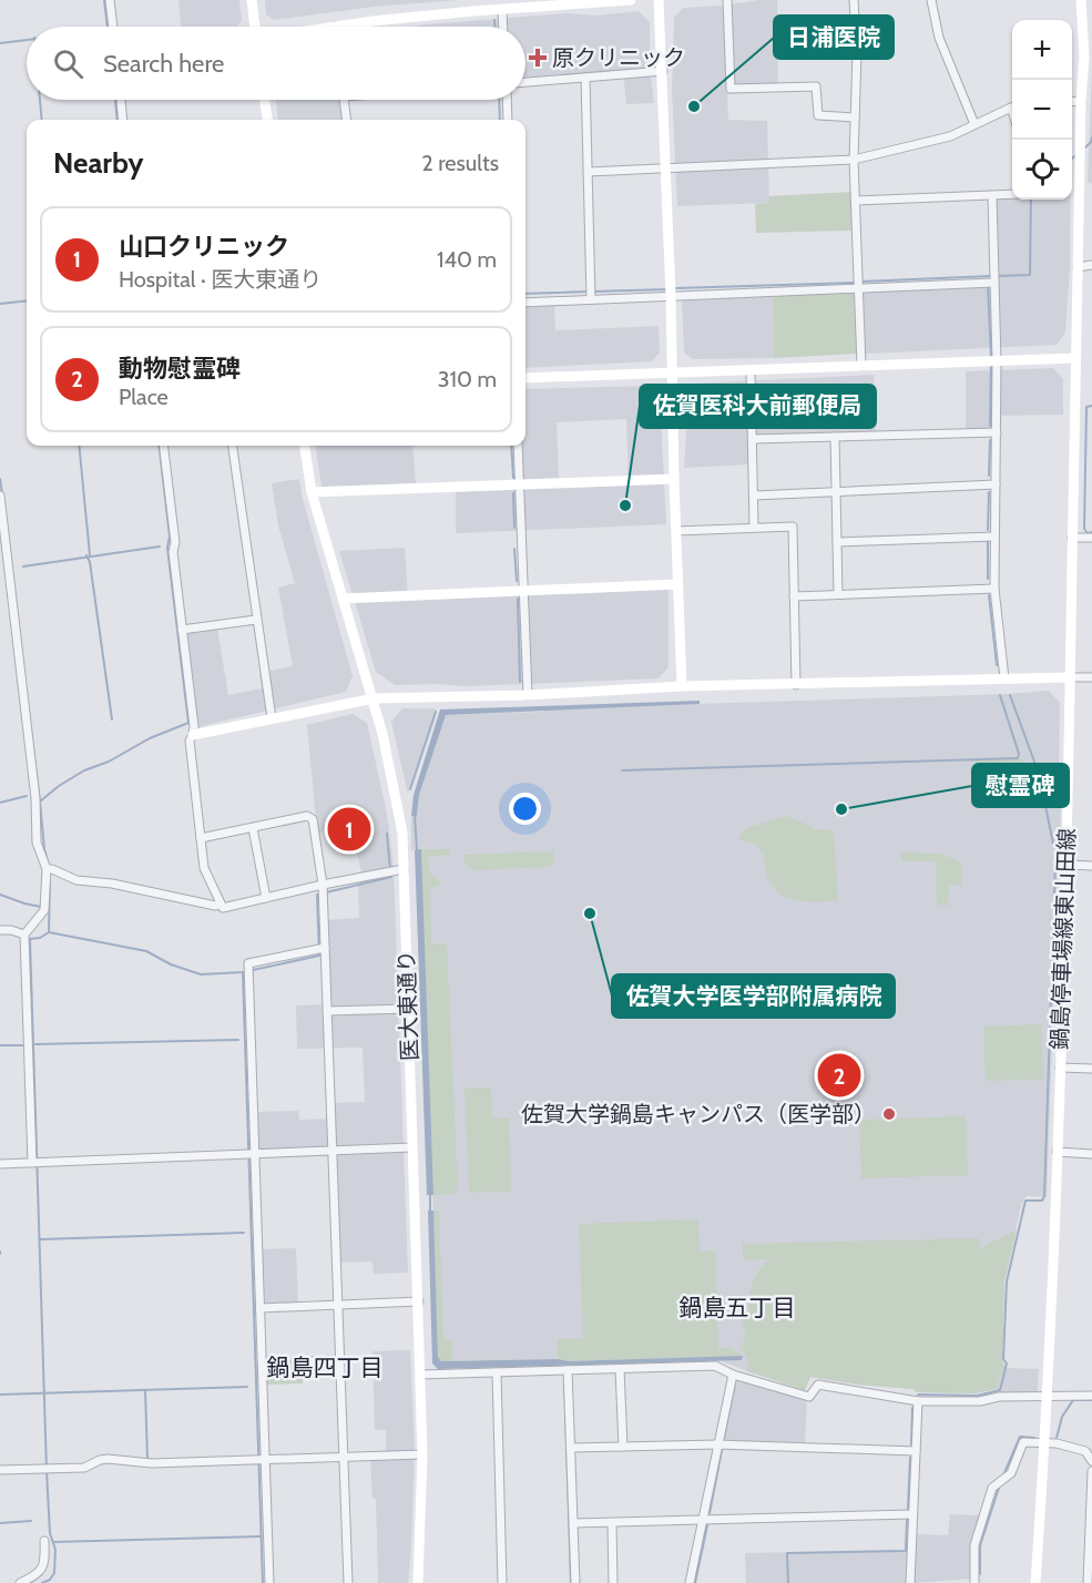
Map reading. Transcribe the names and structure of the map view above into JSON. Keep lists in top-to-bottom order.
{
  "streets": {
    "street": ["鍋島停車場線東山田線", "医大東通り"]
  },
  "districts": ["鍋島五丁目", "鍋島四丁目"],
  "places": {
    "health": ["原クリニック"],
    "other": [
      "日浦医院",
      "佐賀医科大前郵便局",
      "慰霊碑",
      "佐賀大学医学部附属病院",
      "佐賀大学鍋島キャンパス（医学部）"
    ]
  },
  "page": {
    "map_buttons": ["+", "−"],
    "search": "Search here",
    "heading": ["Nearby", "2 results"],
    "list": [
      {
        "mark": "1",
        "name": "山口クリニック",
        "note": "Hospital · 医大東通り",
        "value": "140 m"
      },
      {
        "mark": "2",
        "name": "動物慰霊碑",
        "note": "Place",
        "value": "310 m"
      }
    ],
    "pins": ["1", "2"]
  }
}
